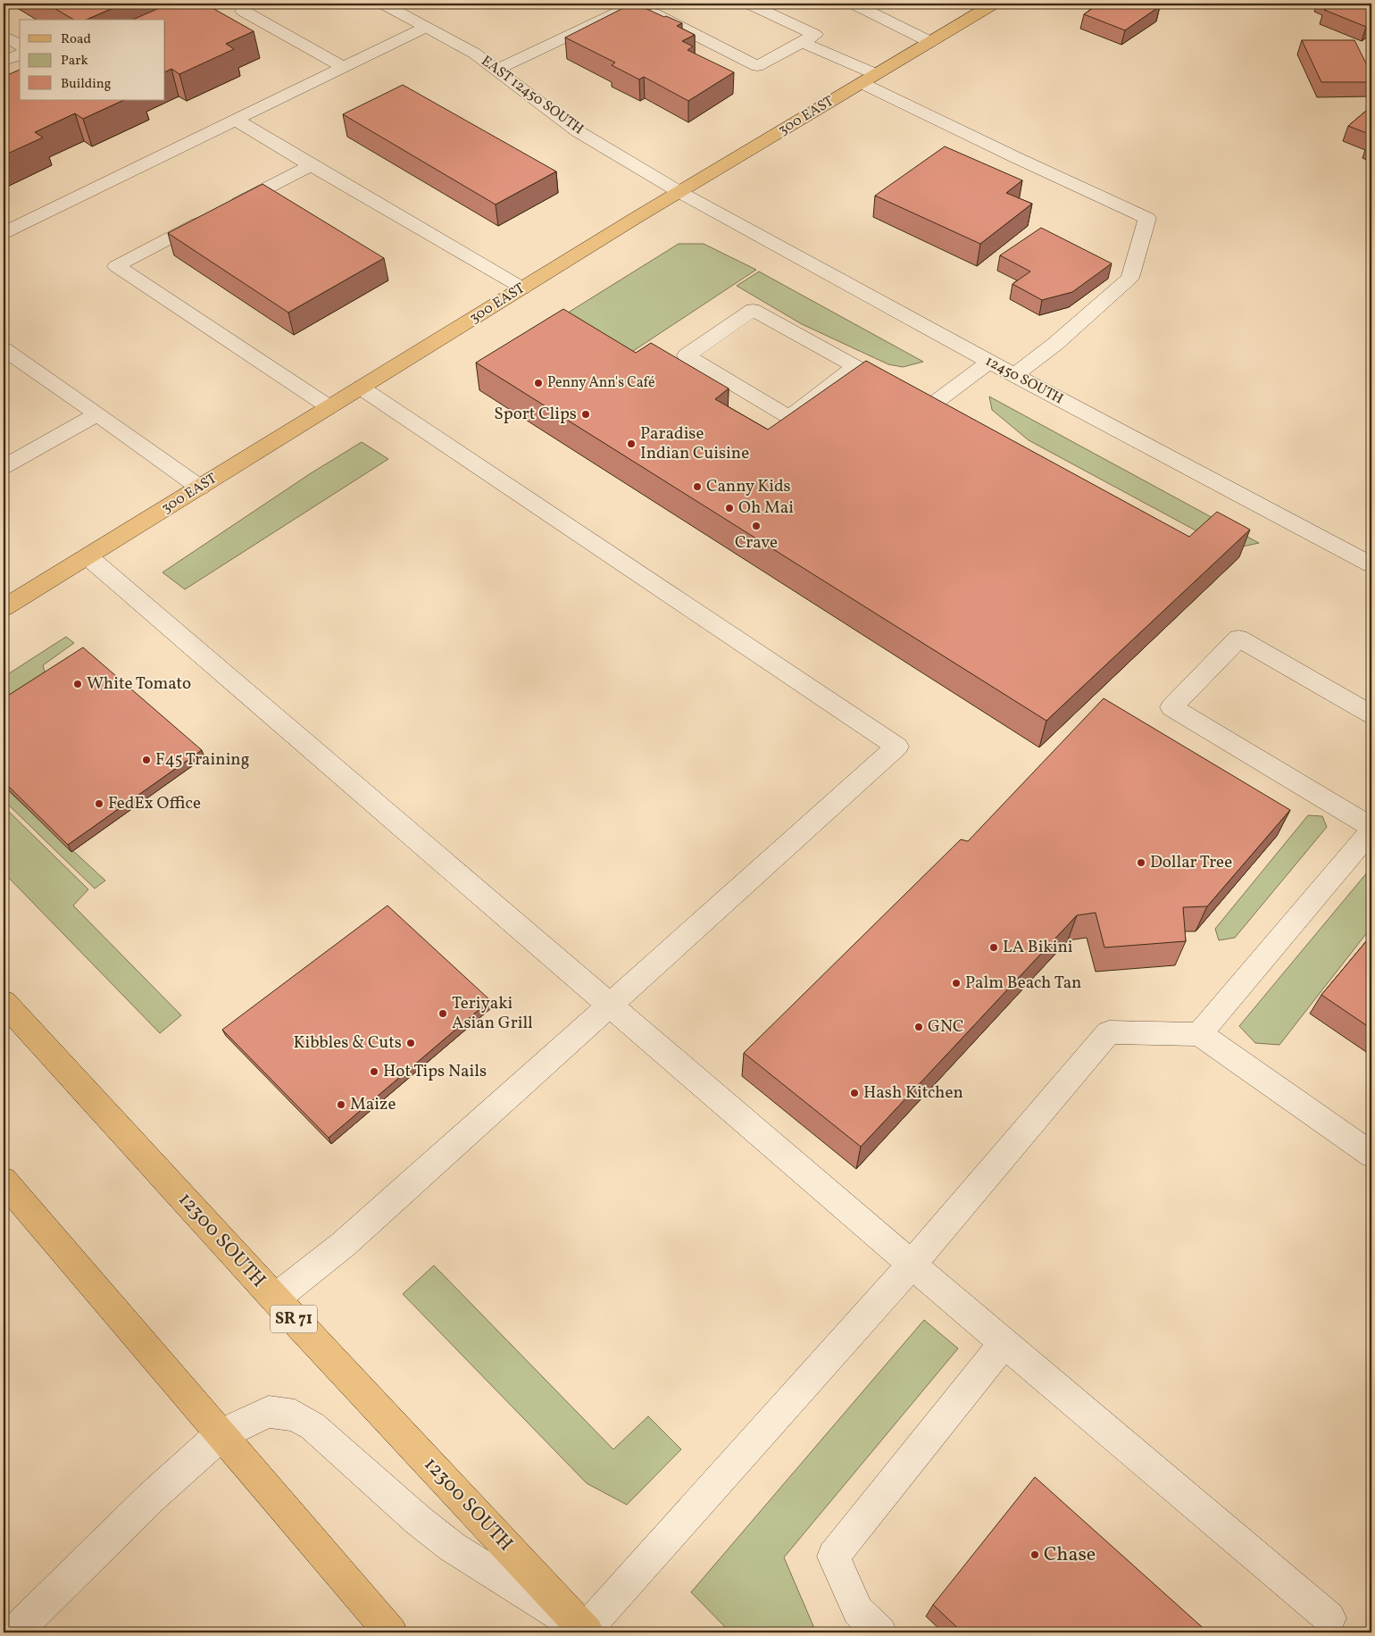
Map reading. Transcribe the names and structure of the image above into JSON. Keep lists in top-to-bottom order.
{
  "streets": {
    "main road": ["300 EAST", "12300 SOUTH", "SR 71"],
    "street": ["EAST 12450 SOUTH", "12450 SOUTH"]
  },
  "crossings": [
    ["EAST 12450 SOUTH", "300 EAST"],
    ["EAST 12450 SOUTH", "12450 SOUTH"],
    ["300 EAST", "12450 SOUTH"]
  ],
  "places": [
    "Penny Ann's Café",
    "Sport Clips",
    "Paradise Indian Cuisine",
    "Canny Kids",
    "Oh Mai",
    "Crave",
    "White Tomato",
    "F45 Training",
    "FedEx Office",
    "Dollar Tree",
    "LA Bikini",
    "Palm Beach Tan",
    "Teriyaki Asian Grill",
    "GNC",
    "Kibbles & Cuts",
    "Hot Tips Nails",
    "Hash Kitchen",
    "Maize",
    "Chase"
  ],
  "legend": ["Road", "Park", "Building"]
}
